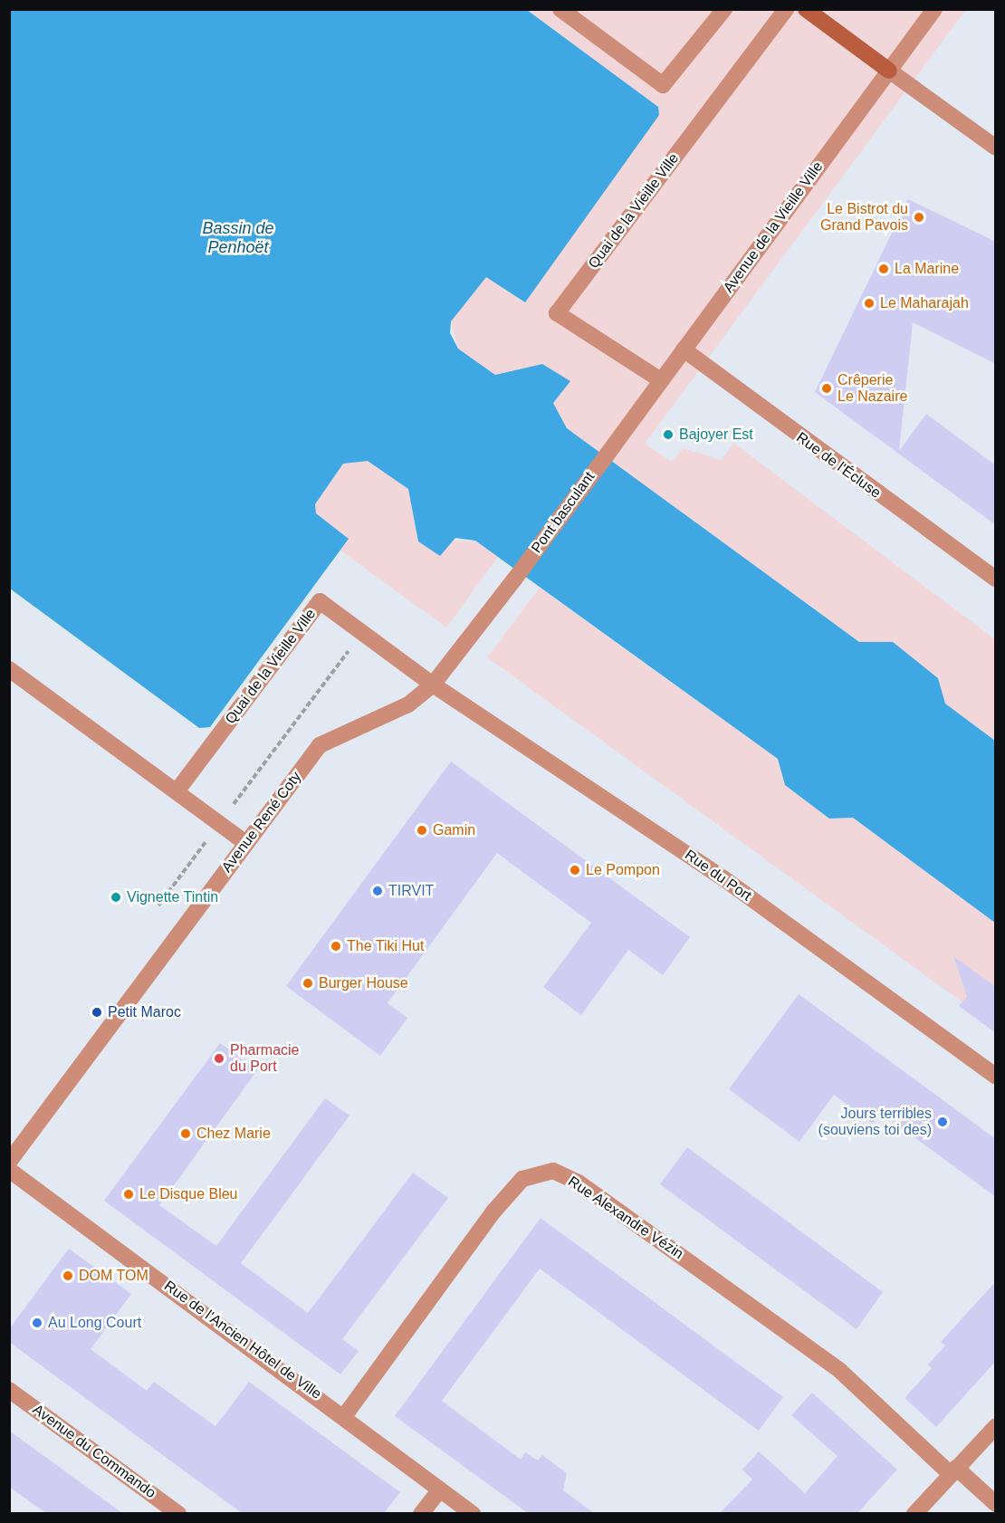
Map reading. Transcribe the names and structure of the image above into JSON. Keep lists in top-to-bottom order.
{
  "streets": {
    "street": [
      "Quai de la Vieille Ville",
      "Avenue de la Vieille Ville",
      "Rue de l'Écluse",
      "Pont basculant",
      "Avenue René Coty",
      "Rue du Port",
      "Rue Alexandre Vézin",
      "Rue de l'Ancien Hôtel de Ville",
      "Avenue du Commando"
    ]
  },
  "crossings": [
    ["Quai de la Vieille Ville", "Avenue de la Vieille Ville"],
    ["Quai de la Vieille Ville", "Avenue René Coty"],
    ["Quai de la Vieille Ville", "Rue du Port"],
    ["Avenue de la Vieille Ville", "Rue de l'Écluse"],
    ["Avenue de la Vieille Ville", "Pont basculant"],
    ["Pont basculant", "Avenue René Coty"],
    ["Avenue René Coty", "Rue du Port"],
    ["Rue Alexandre Vézin", "Rue de l'Ancien Hôtel de Ville"]
  ],
  "water": ["Bassin de Penhoët"],
  "places": [
    "Le Bistrot du Grand Pavois",
    "La Marine",
    "Le Maharajah",
    "Crêperie Le Nazaire",
    "Bajoyer Est",
    "Gamin",
    "Le Pompon",
    "TIRVIT",
    "Vignette Tintin",
    "The Tiki Hut",
    "Burger House",
    "Petit Maroc",
    "Pharmacie du Port",
    "Jours terribles (souviens toi des)",
    "Chez Marie",
    "Le Disque Bleu",
    "DOM TOM",
    "Au Long Court"
  ]
}
